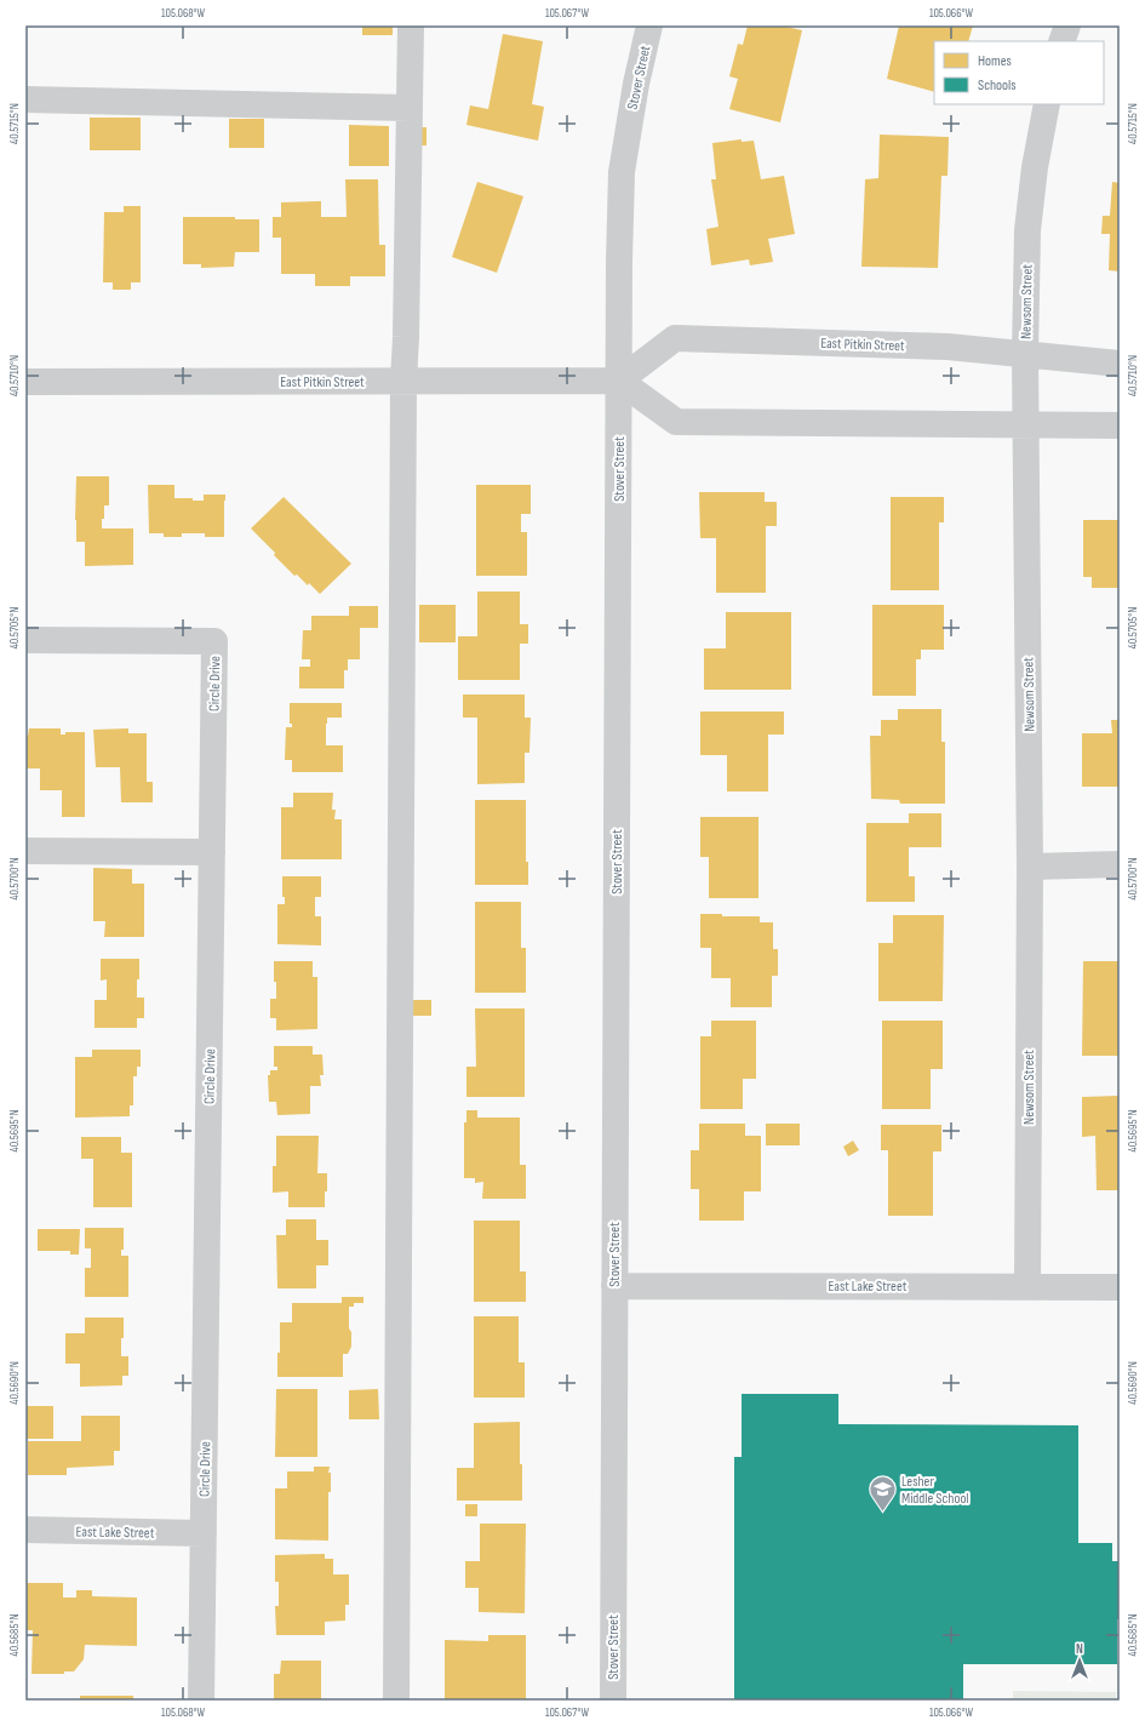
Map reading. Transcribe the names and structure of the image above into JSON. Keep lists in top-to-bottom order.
{
  "streets": {
    "street": [
      "Stover Street",
      "Newsom Street",
      "East Pitkin Street",
      "Circle Drive",
      "East Lake Street"
    ]
  },
  "crossings": [
    ["Stover Street", "East Pitkin Street"],
    ["Stover Street", "East Lake Street"],
    ["Newsom Street", "East Pitkin Street"],
    ["Newsom Street", "East Lake Street"],
    ["Circle Drive", "East Lake Street"]
  ],
  "places": {
    "school or university": ["Lesher Middle School"]
  },
  "legend": ["Homes", "Schools"],
  "north": "top",
  "coordinates": [
    "105.068°W",
    "105.067°W",
    "105.066°W",
    "40.5715°N",
    "40.5710°N",
    "40.5705°N",
    "40.5700°N",
    "40.5695°N",
    "40.5690°N",
    "40.5685°N"
  ]
}
